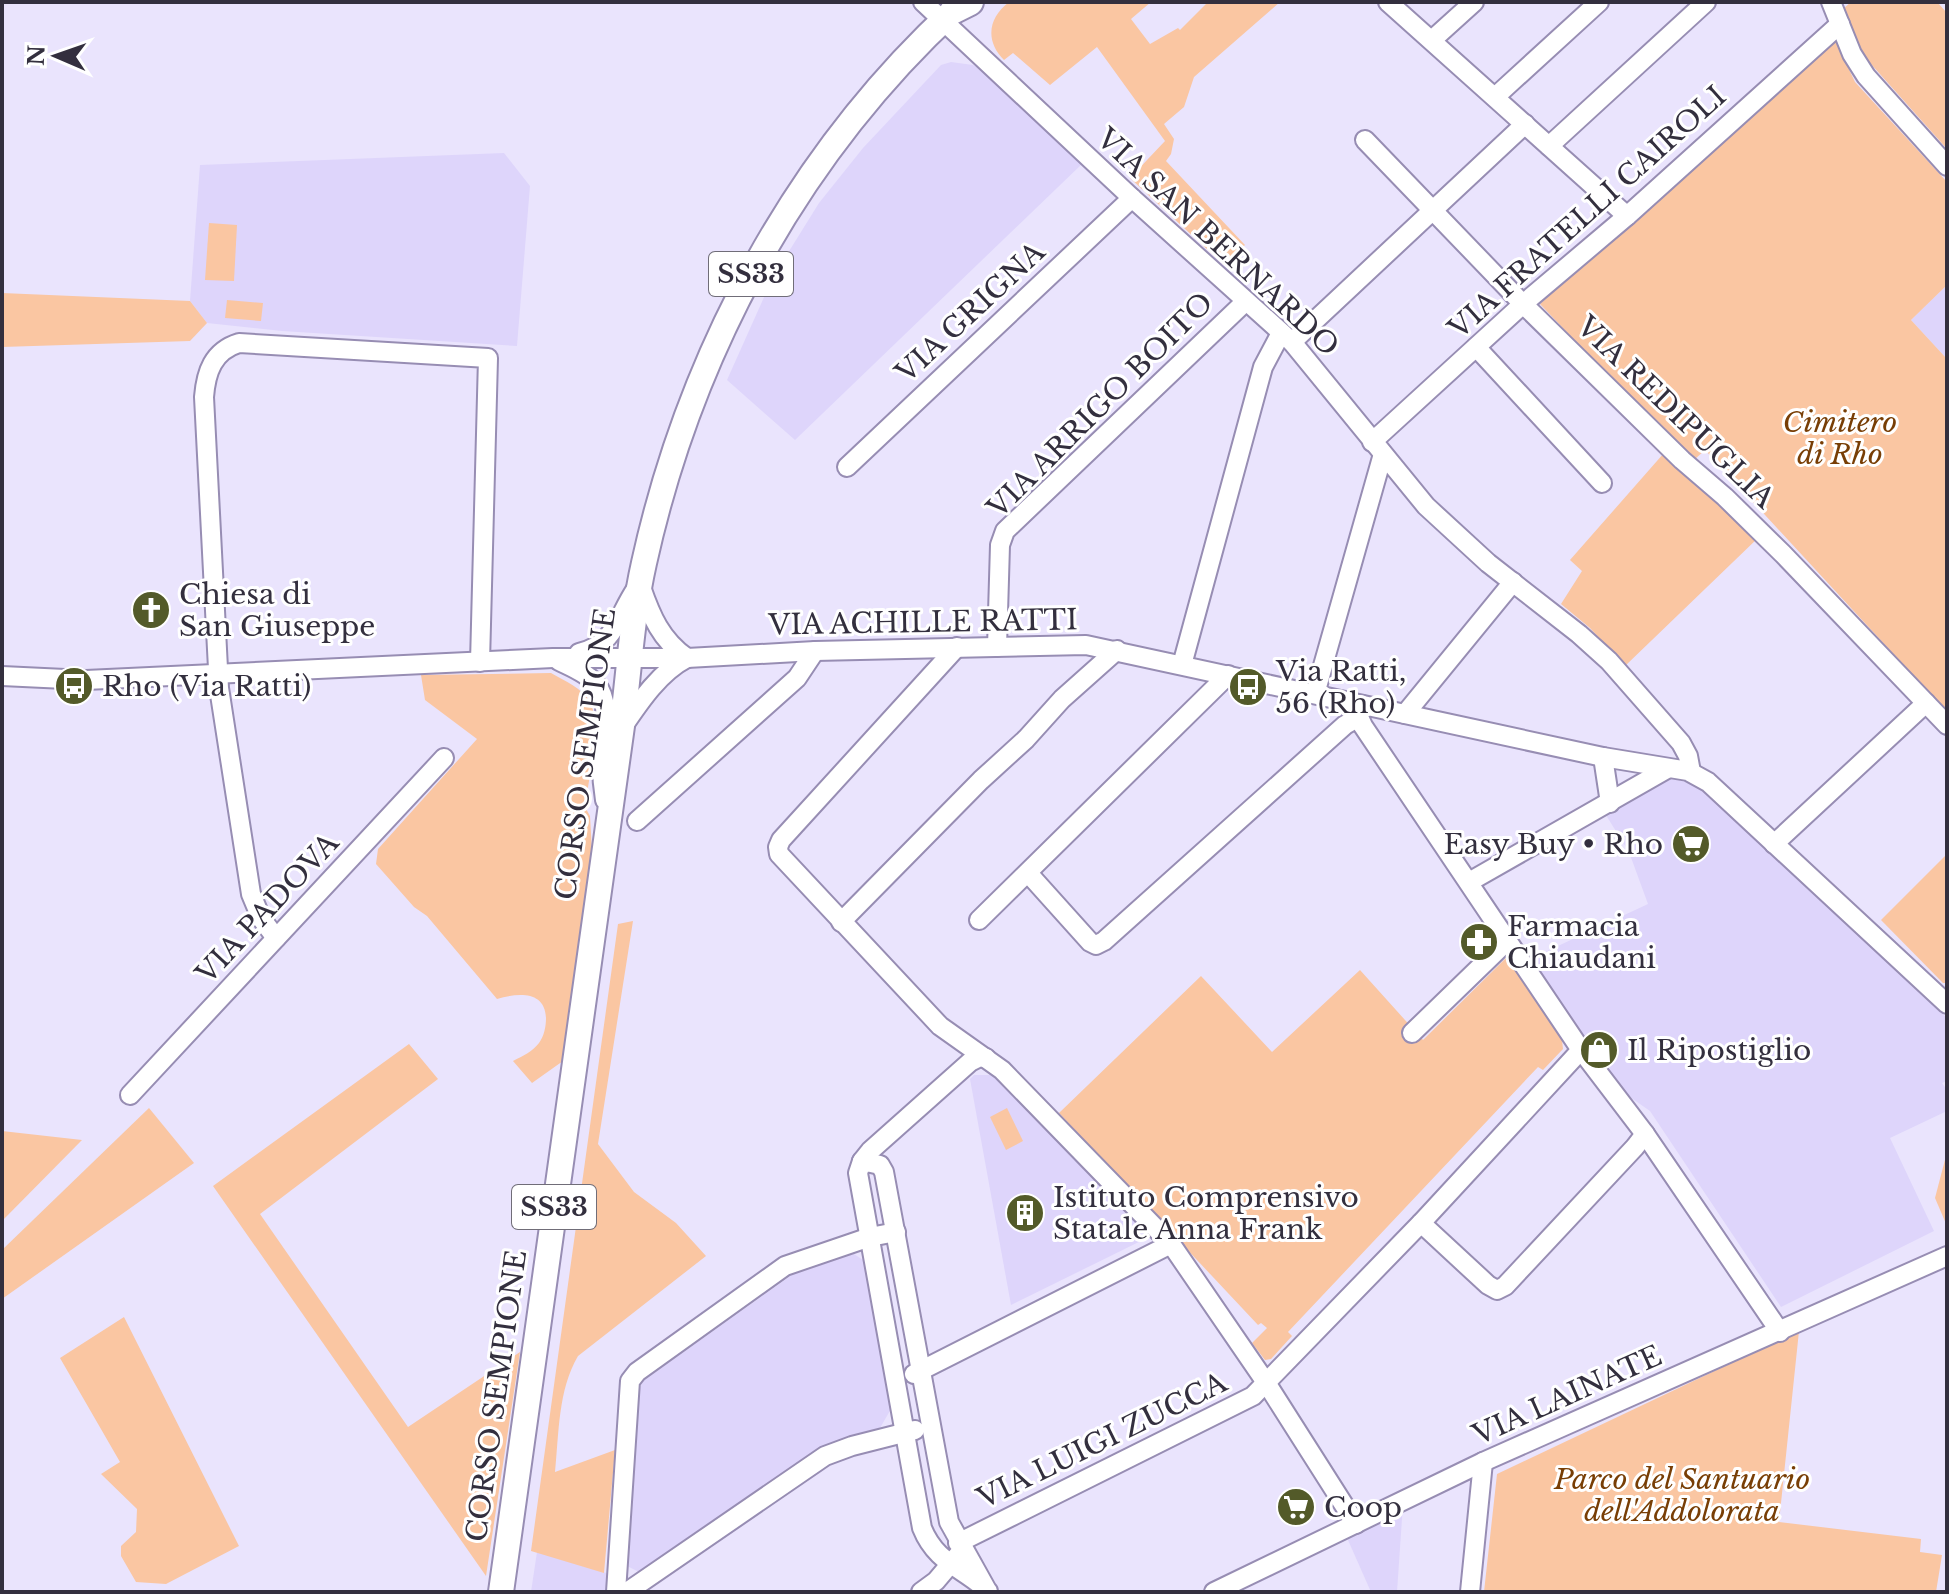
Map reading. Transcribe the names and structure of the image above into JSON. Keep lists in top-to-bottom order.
{
  "streets": {
    "main road": ["SS33", "CORSO SEMPIONE"],
    "street": [
      "VIA FRATELLI CAIROLI",
      "VIA SAN BERNARDO",
      "VIA GRIGNA",
      "VIA ARRIGO BOITO",
      "VIA REDIPUGLIA",
      "VIA ACHILLE RATTI",
      "VIA PADOVA",
      "VIA LAINATE",
      "VIA LUIGI ZUCCA"
    ]
  },
  "crossings": [
    ["VIA FRATELLI CAIROLI", "VIA SAN BERNARDO"],
    ["VIA FRATELLI CAIROLI", "VIA REDIPUGLIA"],
    ["VIA SAN BERNARDO", "VIA GRIGNA"],
    ["VIA SAN BERNARDO", "VIA ARRIGO BOITO"],
    ["VIA SAN BERNARDO", "VIA ACHILLE RATTI"],
    ["VIA SAN BERNARDO", "CORSO SEMPIONE"],
    ["VIA ARRIGO BOITO", "VIA ACHILLE RATTI"],
    ["VIA ACHILLE RATTI", "CORSO SEMPIONE"]
  ],
  "parks": ["Cimitero di Rho", "Parco del Santuario dell'Addolorata"],
  "places": {
    "church": ["Chiesa di San Giuseppe"],
    "bus stop": ["Rho (Via Ratti)", "Via Ratti, 56 (Rho)"],
    "supermarket": ["Easy Buy • Rho", "Coop"],
    "pharmacy": ["Farmacia Chiaudani"],
    "shop": ["Il Ripostiglio"],
    "building": ["Istituto Comprensivo Statale Anna Frank"]
  },
  "north": "left"
}
